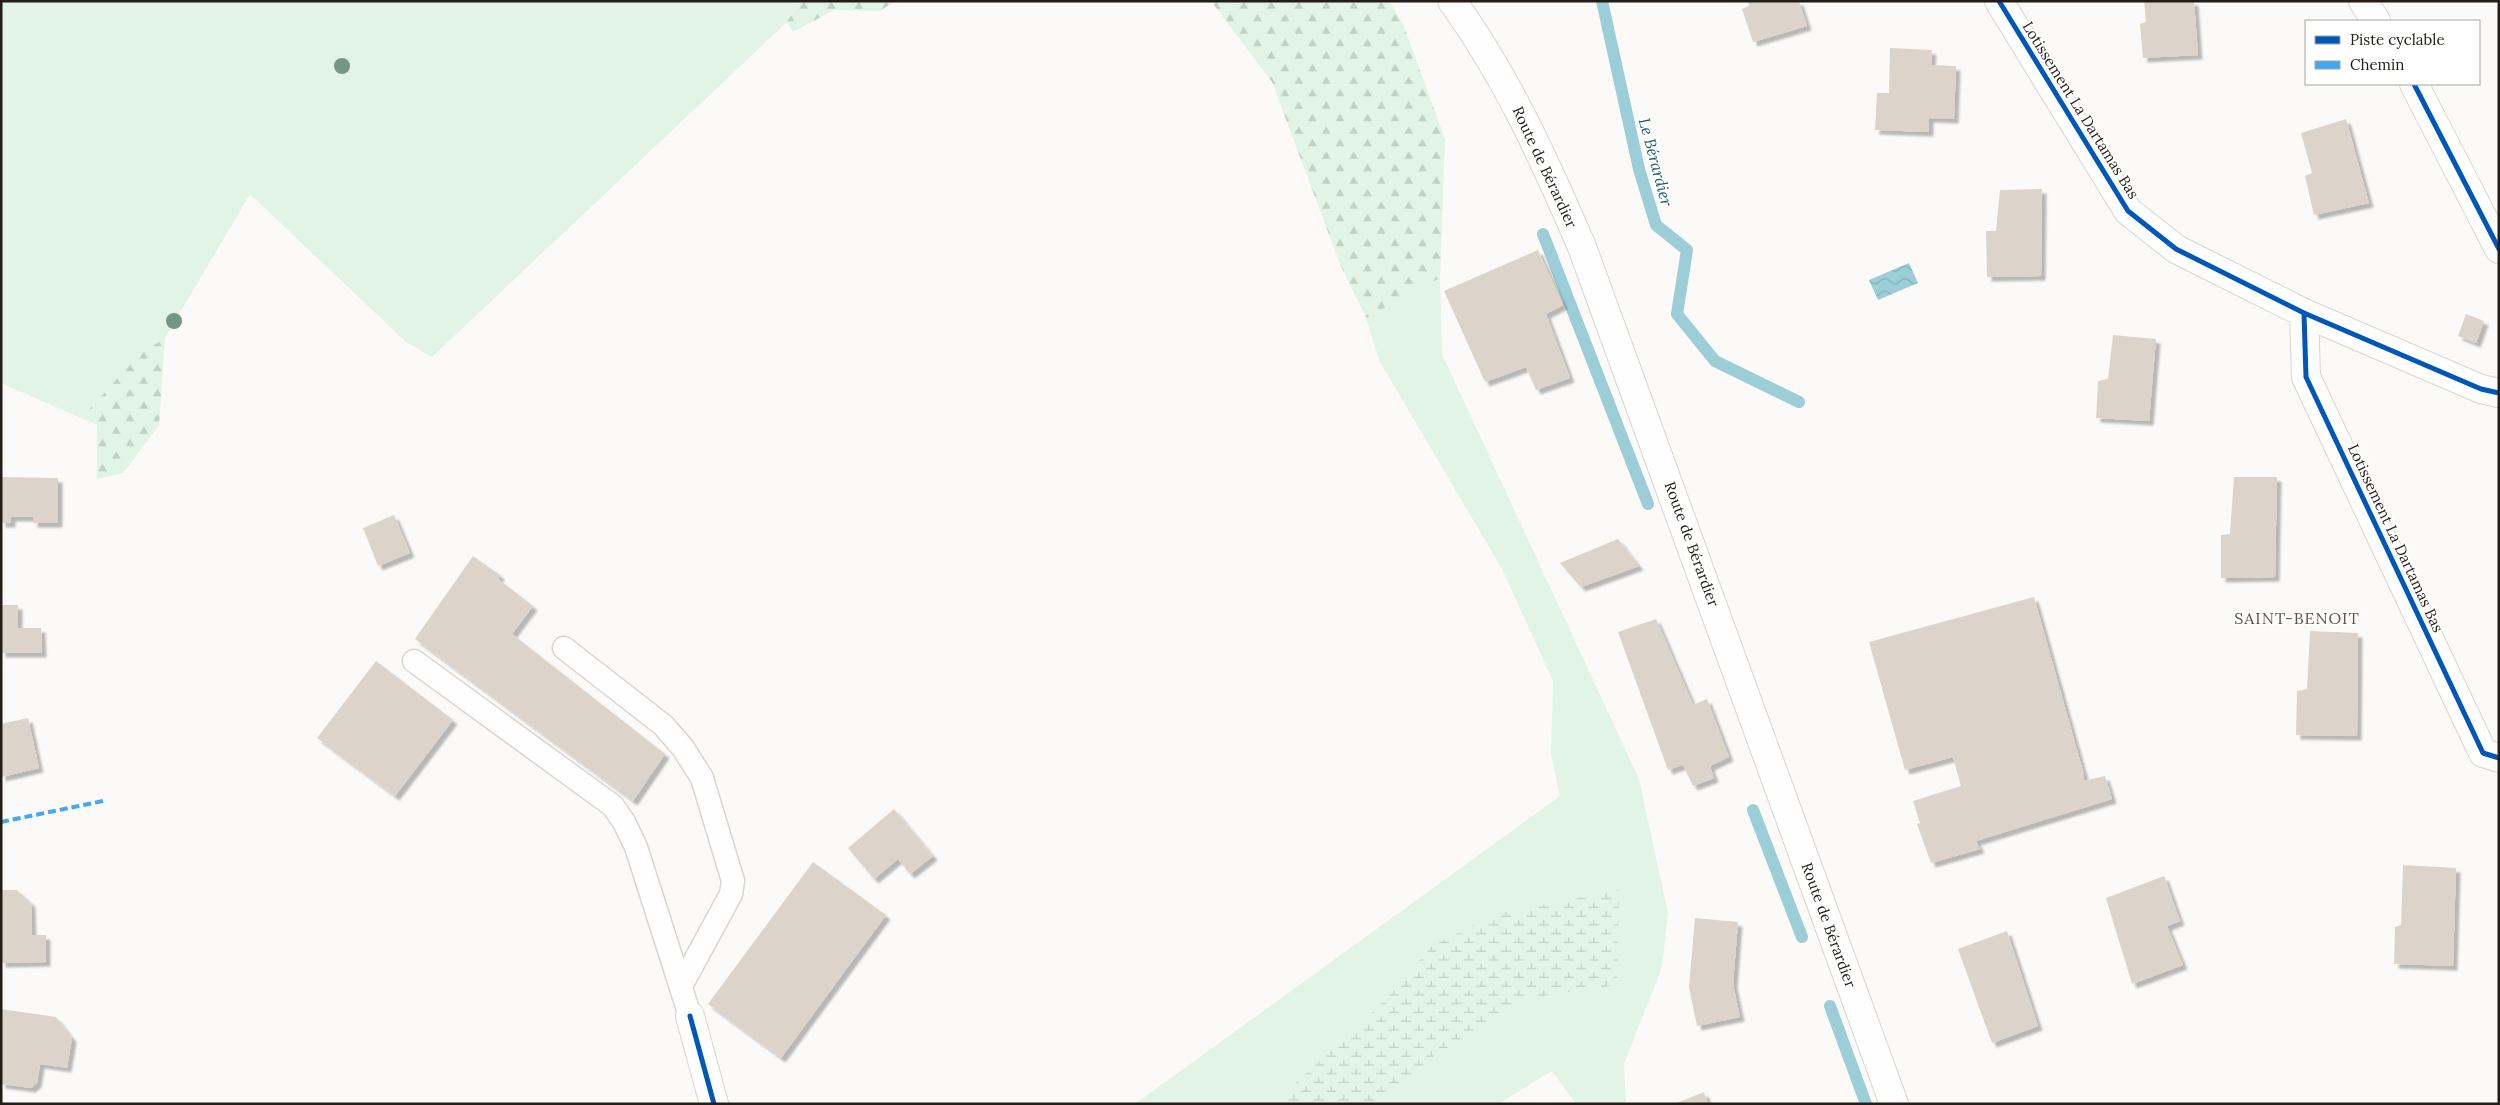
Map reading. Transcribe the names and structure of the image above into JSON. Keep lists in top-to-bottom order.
{
  "streets": {
    "street": ["Lotissement La Dartamas Bas", "Route de Bérardier"]
  },
  "districts": ["SAINT-BENOIT"],
  "water": ["Le Bérardier"],
  "legend": ["Piste cyclable", "Chemin"]
}
